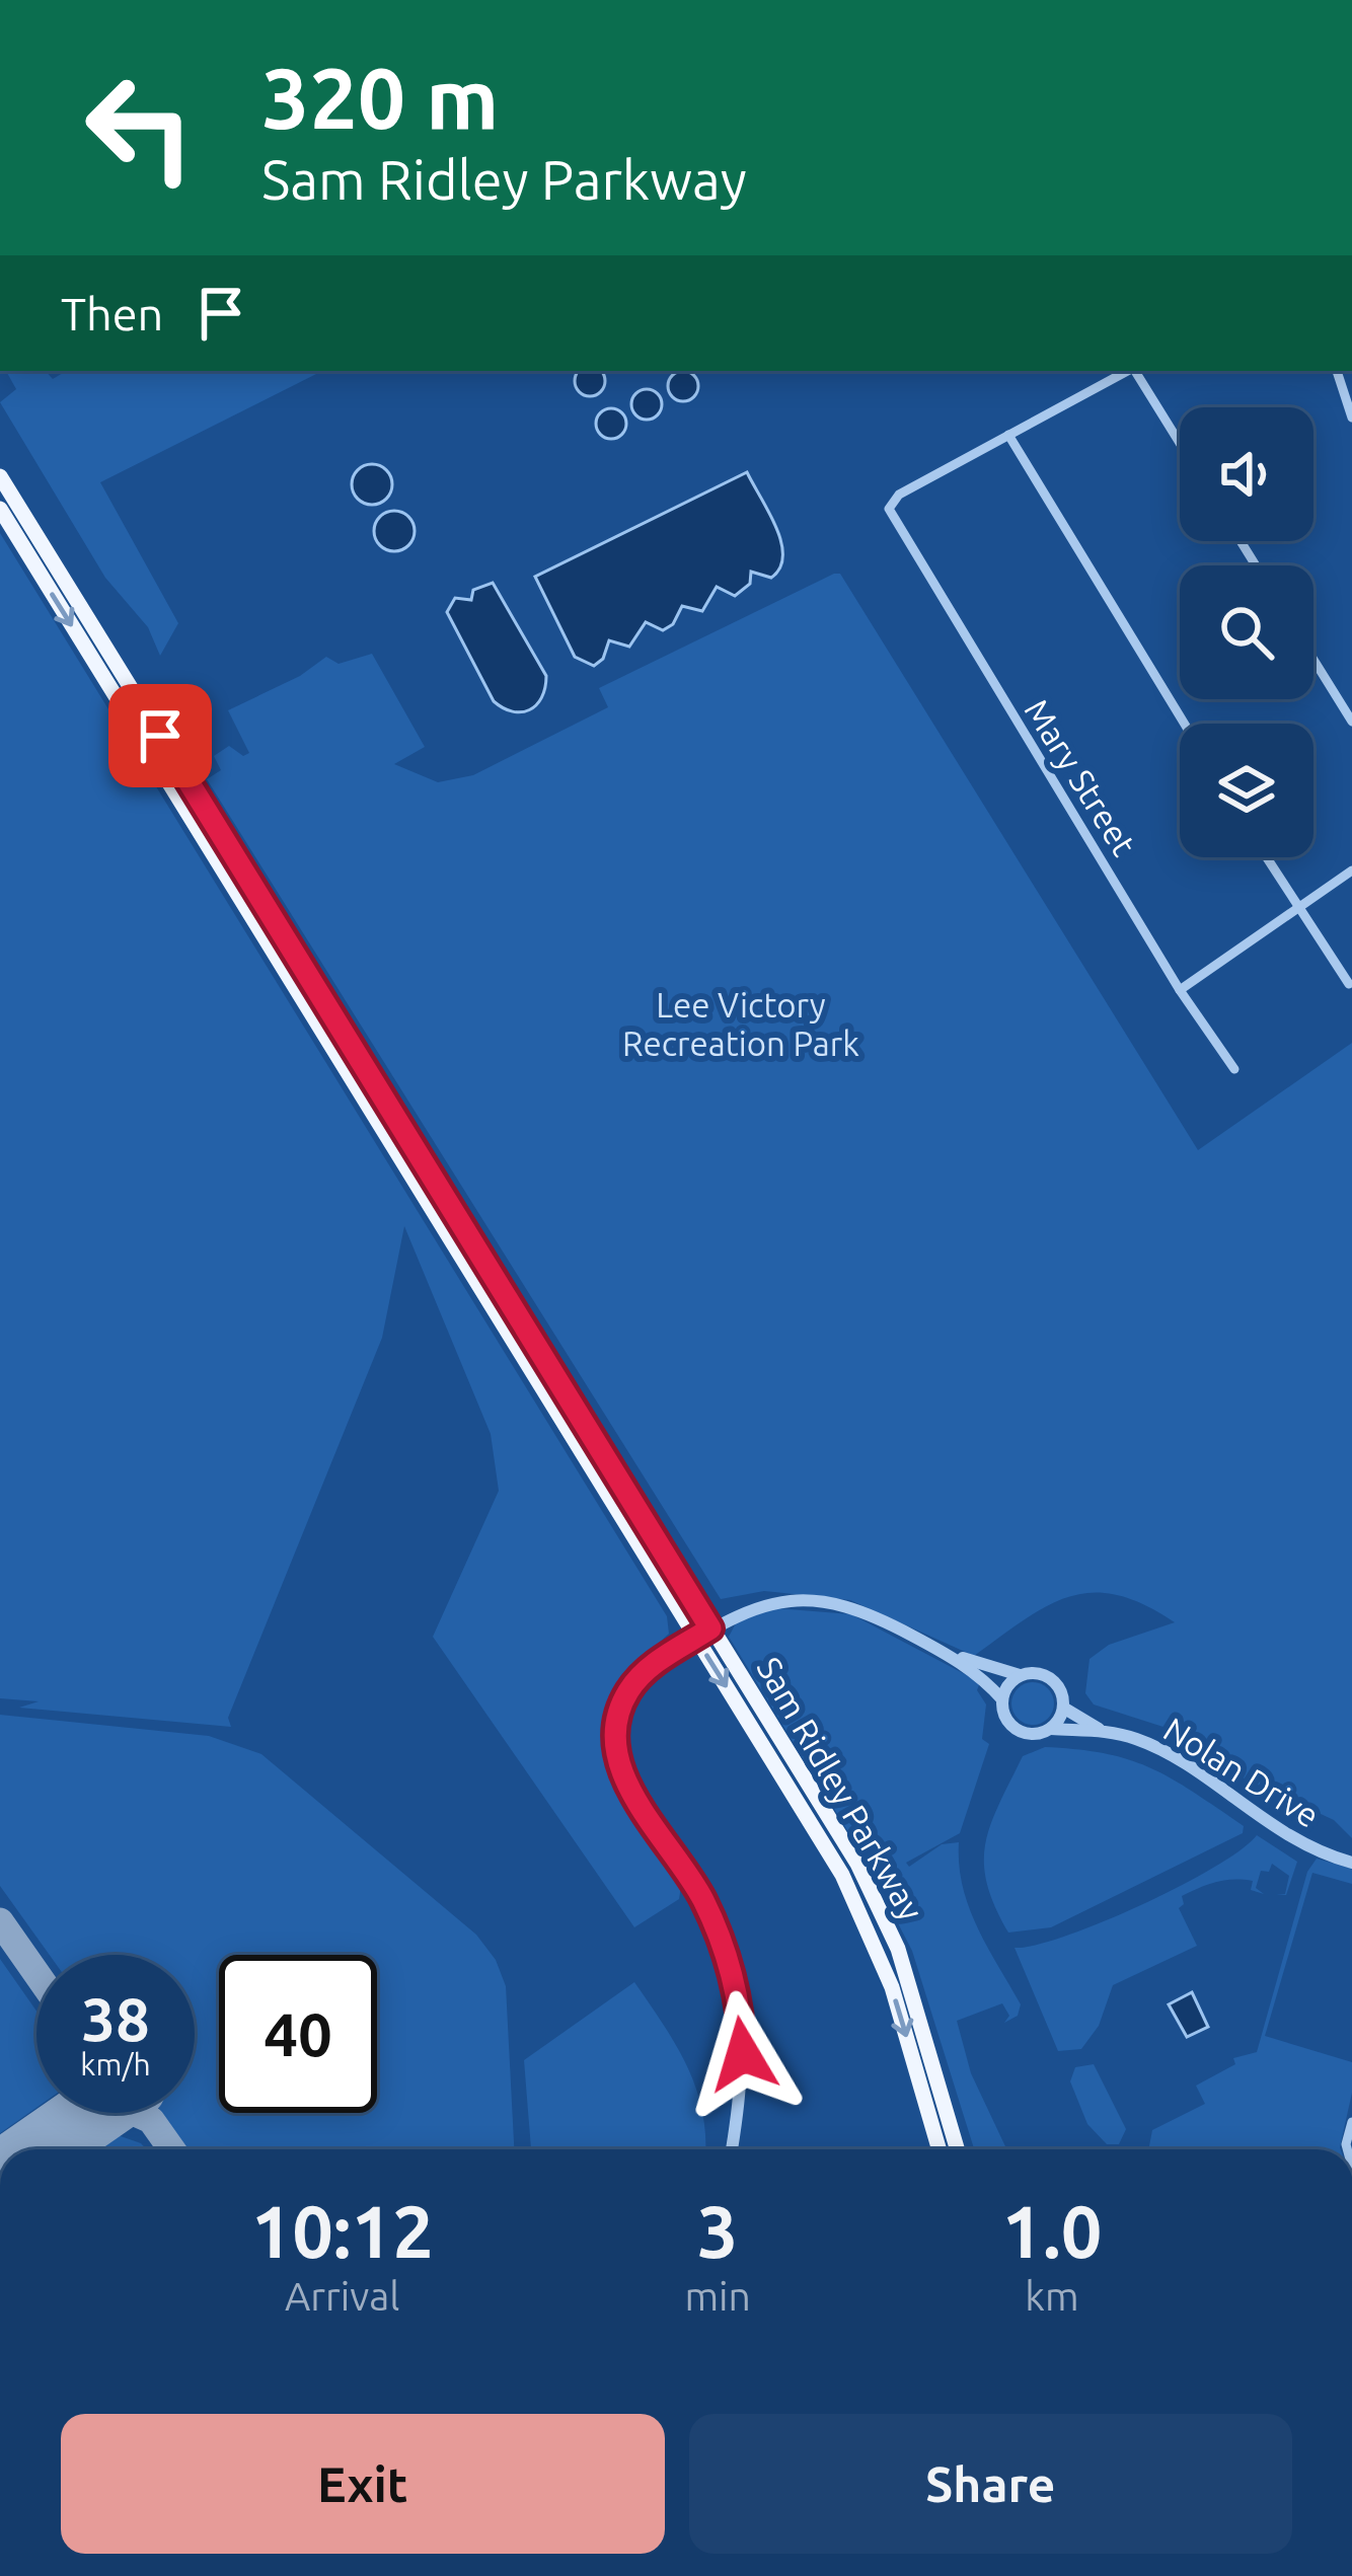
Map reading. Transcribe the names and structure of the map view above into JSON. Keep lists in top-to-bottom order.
{
  "streets": {
    "main road": ["Sam Ridley Parkway"],
    "street": ["Mary Street", "Nolan Drive"]
  },
  "parks": ["Lee Victory Recreation Park"],
  "page": {
    "turn": ["320 m", "Sam Ridley Parkway"],
    "then": "Then",
    "speed": "38 km/h",
    "limit": "40",
    "eta": [
      "10:12",
      "Arrival",
      "3",
      "min",
      "1.0",
      "km"
    ],
    "buttons": ["Exit", "Share"]
  }
}
